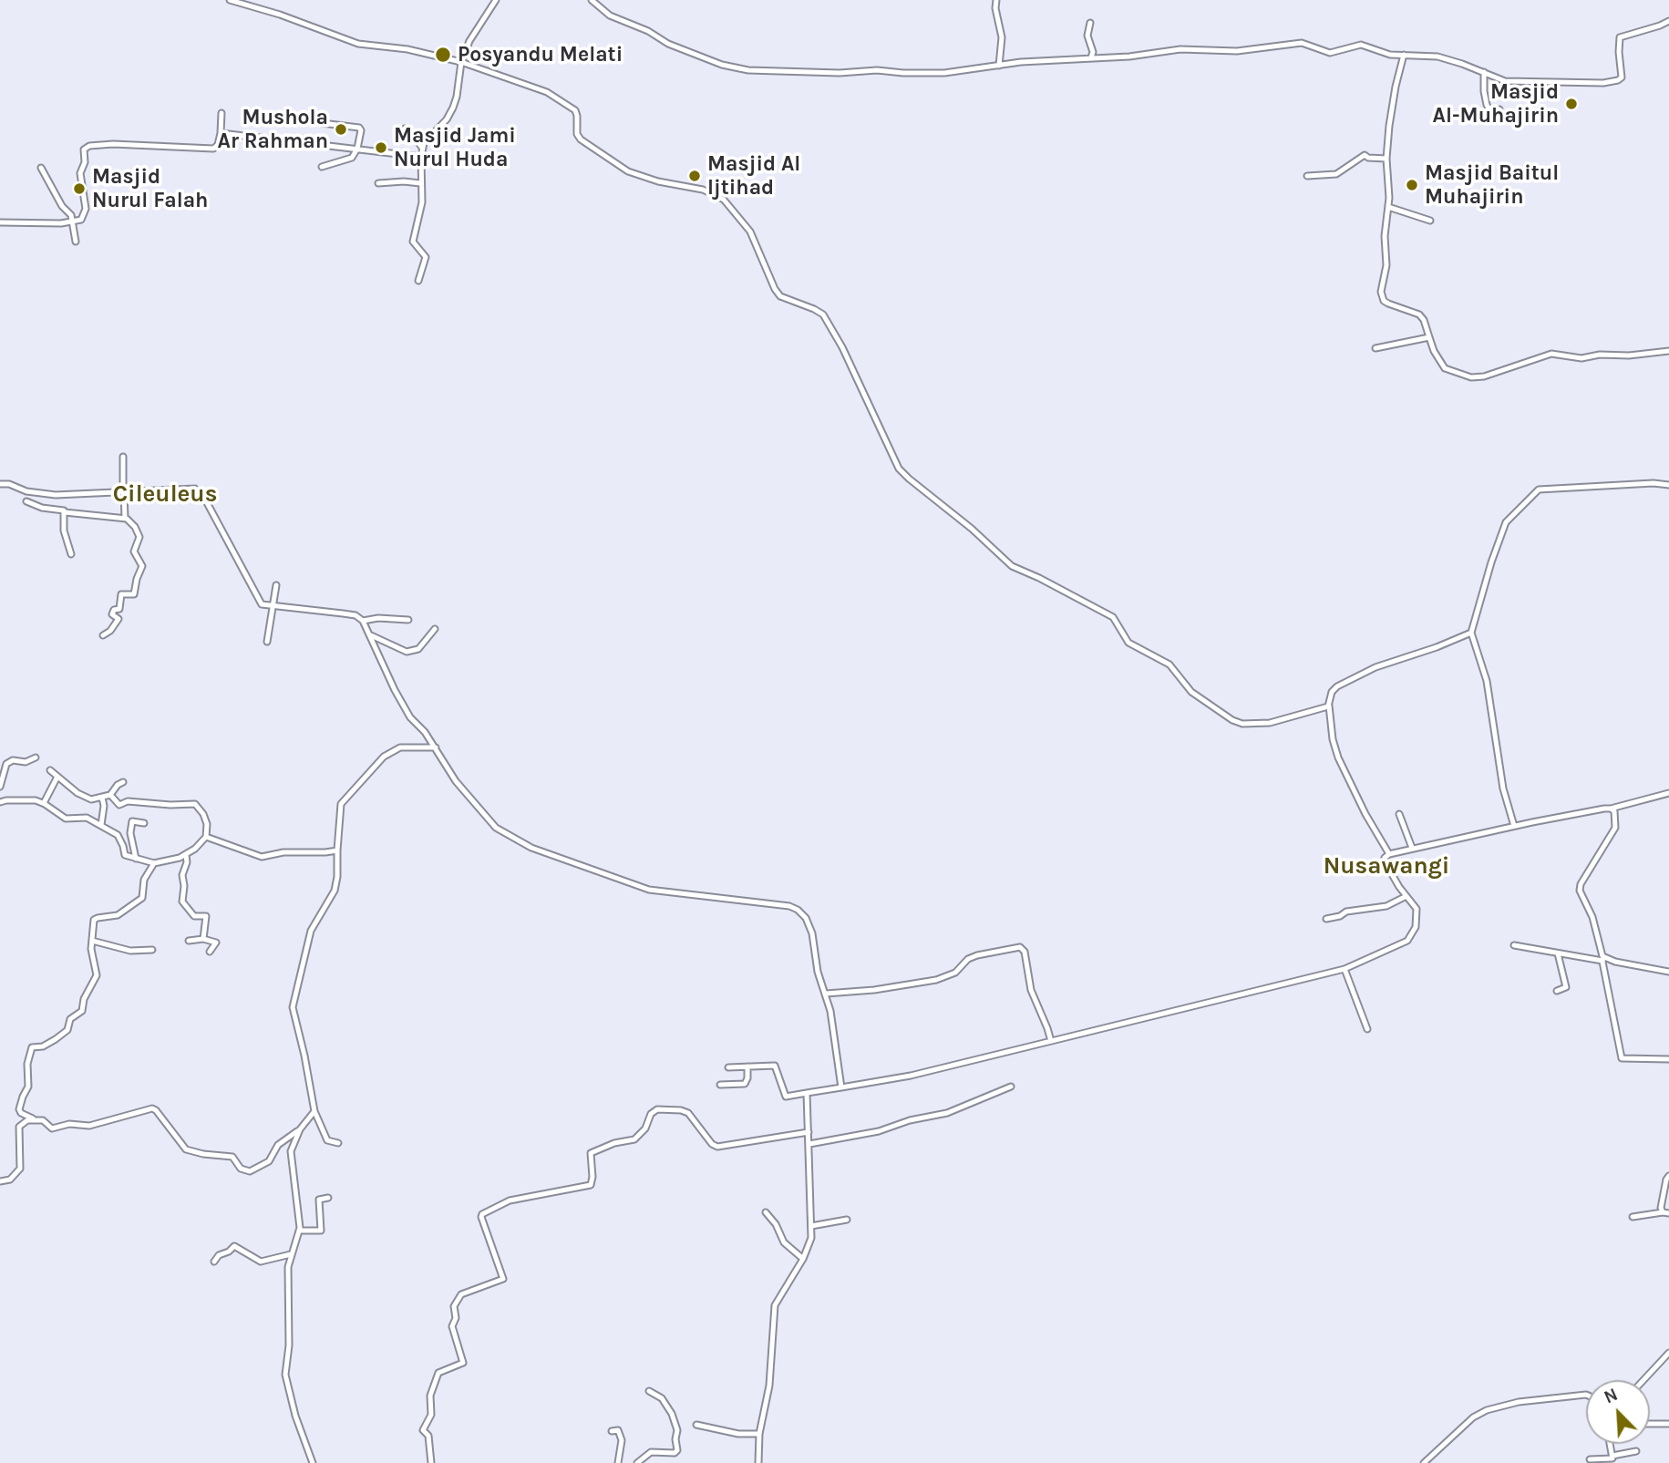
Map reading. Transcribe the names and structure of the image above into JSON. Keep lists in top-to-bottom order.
{
  "districts": ["Cileuleus", "Nusawangi"],
  "places": [
    "Posyandu Melati",
    "Masjid Al-Muhajirin",
    "Mushola Ar Rahman",
    "Masjid Jami Nurul Huda",
    "Masjid Al Ijtihad",
    "Masjid Baitul Muhajirin",
    "Masjid Nurul Falah"
  ],
  "north": "top left"
}
